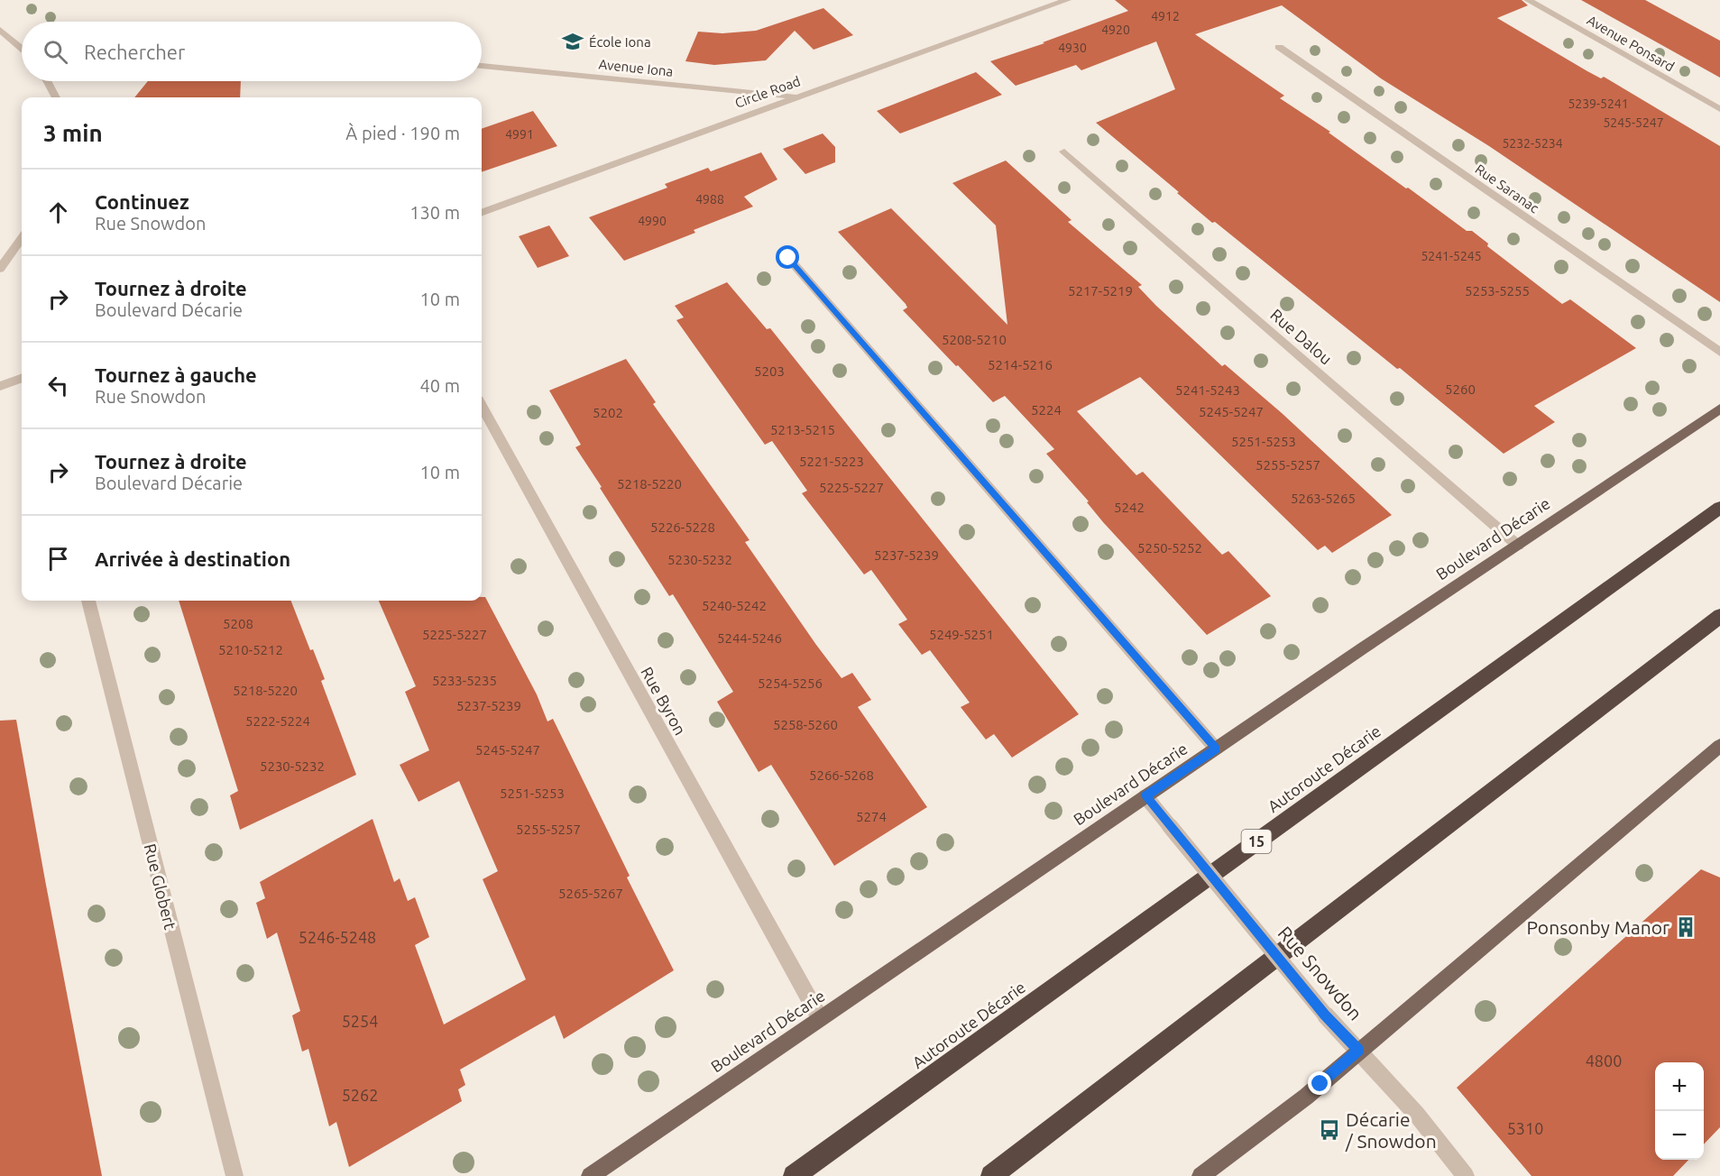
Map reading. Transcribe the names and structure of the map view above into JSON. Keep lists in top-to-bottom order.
{
  "streets": {
    "highway": ["Autoroute Décarie", "15"],
    "main road": ["Boulevard Décarie"],
    "street": [
      "Avenue Ponsard",
      "Avenue Iona",
      "Circle Road",
      "Rue Saranac",
      "Rue Dalou",
      "Rue Byron",
      "Rue Globert",
      "Rue Snowdon"
    ]
  },
  "crossings": [
    ["Avenue Iona", "Circle Road"],
    ["Rue Dalou", "Boulevard Décarie"],
    ["Boulevard Décarie", "Rue Byron"],
    ["Boulevard Décarie", "Rue Snowdon"]
  ],
  "places": {
    "school or university": ["École Iona"],
    "building": ["Ponsonby Manor"],
    "bus stop": ["Décarie / Snowdon"]
  },
  "house_numbers": [
    "4912",
    "4920",
    "4930",
    "5239-5241",
    "5245-5247",
    "4991",
    "5232-5234",
    "4988",
    "4990",
    "5241-5245",
    "5217-5219",
    "5253-5255",
    "5208-5210",
    "5214-5216",
    "5203",
    "5260",
    "5241-5243",
    "5224",
    "5245-5247",
    "5202",
    "5213-5215",
    "5251-5253",
    "5221-5223",
    "5255-5257",
    "5218-5220",
    "5225-5227",
    "5263-5265",
    "5242",
    "5226-5228",
    "5250-5252",
    "5237-5239",
    "5230-5232",
    "5240-5242",
    "5208",
    "5225-5227",
    "5249-5251",
    "5244-5246",
    "5210-5212",
    "5233-5235",
    "5254-5256",
    "5218-5220",
    "5237-5239",
    "5222-5224",
    "5258-5260",
    "5245-5247",
    "5230-5232",
    "5266-5268",
    "5251-5253",
    "5274",
    "5255-5257",
    "5265-5267",
    "5246-5248",
    "5254",
    "4800",
    "5262",
    "5310"
  ],
  "page": {
    "search": "Rechercher",
    "heading": ["3 min", "À pied · 190 m"],
    "list": [
      ["Continuez", "Rue Snowdon", "130 m"],
      ["Tournez à droite", "Boulevard Décarie", "10 m"],
      ["Tournez à gauche", "Rue Snowdon", "40 m"],
      ["Tournez à droite", "Boulevard Décarie", "10 m"],
      "Arrivée à destination"
    ],
    "map_buttons": ["+", "−"]
  }
}
